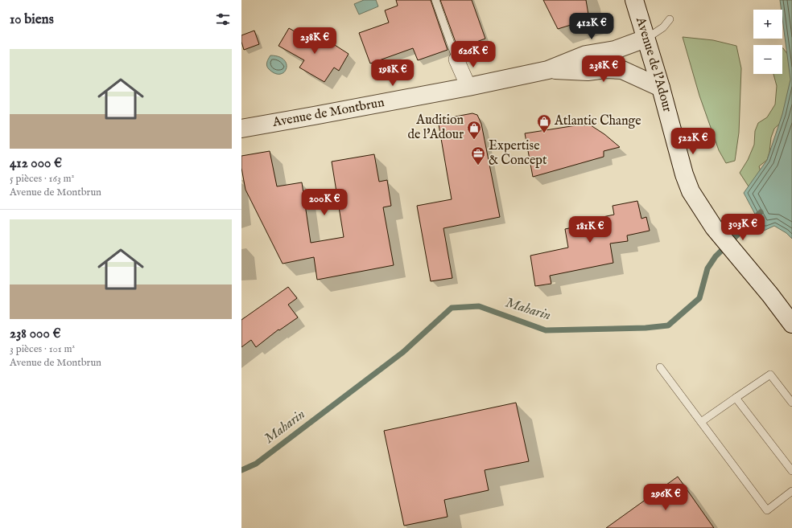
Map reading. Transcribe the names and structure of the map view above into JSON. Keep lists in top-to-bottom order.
{
  "streets": {
    "street": ["Avenue de l'Adour", "Avenue de Montbrun"]
  },
  "crossings": [
    ["Avenue de l'Adour", "Avenue de Montbrun"]
  ],
  "water": ["Maharin"],
  "places": {
    "shop": ["Atlantic Change", "Audition de l'Adour"],
    "office": ["Expertise & Concept"]
  },
  "page": {
    "heading": "10 biens",
    "map_buttons": ["+", "−"],
    "price": [
      "412K €",
      "238K €",
      "626K €",
      "238K €",
      "198K €",
      "522K €",
      "200K €",
      "303K €",
      "181K €",
      "296K €"
    ],
    "list": [
      {
        "name": "412 000 €",
        "note": "5 pièces · 163 m² · Avenue de Montbrun"
      },
      {
        "name": "238 000 €",
        "note": "3 pièces · 101 m² · Avenue de Montbrun"
      }
    ]
  }
}
